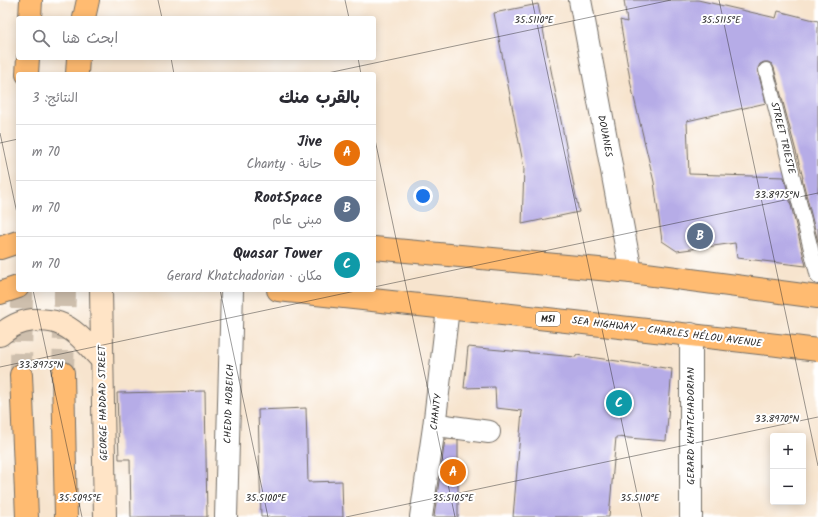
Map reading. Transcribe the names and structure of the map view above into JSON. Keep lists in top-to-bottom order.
{
  "streets": {
    "main road": ["M51", "SEA HIGHWAY - CHARLES HÉLOU AVENUE", "GEORGE HADDAD STREET"],
    "street": [
      "DOUANES",
      "CHEDID HOBEICH",
      "CHANTY",
      "GERARD KHATCHADORIAN"
    ],
    "lane": ["STREET TRIESTE"]
  },
  "crossings": [
    ["SEA HIGHWAY - CHARLES HÉLOU AVENUE", "CHANTY"],
    ["SEA HIGHWAY - CHARLES HÉLOU AVENUE", "GERARD KHATCHADORIAN"]
  ],
  "page": {
    "search": "ابحث هنا",
    "heading": ["بالقرب منك", "النتائج: 3"],
    "list": [
      {
        "mark": "A",
        "name": "Jive",
        "note": "حانة · Chanty",
        "value": "70 m"
      },
      {
        "mark": "B",
        "name": "RootSpace",
        "note": "مبنى عام",
        "value": "70 m"
      },
      {
        "mark": "C",
        "name": "Quasar Tower",
        "note": "مكان · Gerard Khatchadorian",
        "value": "70 m"
      }
    ],
    "pins": ["B", "C", "A"],
    "map_buttons": ["+", "−"]
  },
  "coordinates": [
    "35.5110°E",
    "35.5115°E",
    "33.8975°N",
    "33.8970°N",
    "35.5095°E",
    "35.5100°E",
    "35.5105°E"
  ]
}
